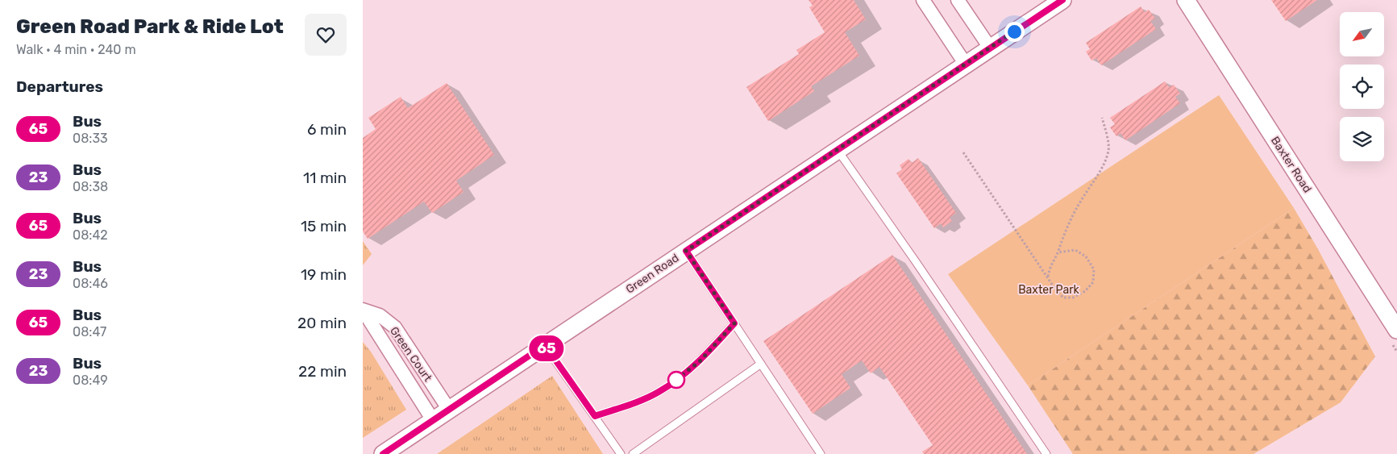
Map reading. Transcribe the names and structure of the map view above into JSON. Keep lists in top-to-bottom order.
{
  "streets": {
    "street": ["Baxter Road", "Green Road", "Green Court"]
  },
  "crossings": [
    ["Green Road", "Green Court"]
  ],
  "parks": ["Baxter Park"],
  "lines": ["bus line 65"],
  "north": "bottom left",
  "page": {
    "heading": [
      ["Green Road Park & Ride Lot", "Walk · 4 min · 240 m"],
      "Departures"
    ],
    "on_map": "65",
    "list": [
      {
        "mark": "65",
        "name": "Bus",
        "note": "08:33",
        "value": "6 min"
      },
      {
        "mark": "23",
        "name": "Bus",
        "note": "08:38",
        "value": "11 min"
      },
      {
        "mark": "65",
        "name": "Bus",
        "note": "08:42",
        "value": "15 min"
      },
      {
        "mark": "23",
        "name": "Bus",
        "note": "08:46",
        "value": "19 min"
      },
      {
        "mark": "65",
        "name": "Bus",
        "note": "08:47",
        "value": "20 min"
      },
      {
        "mark": "23",
        "name": "Bus",
        "note": "08:49",
        "value": "22 min"
      }
    ]
  }
}
